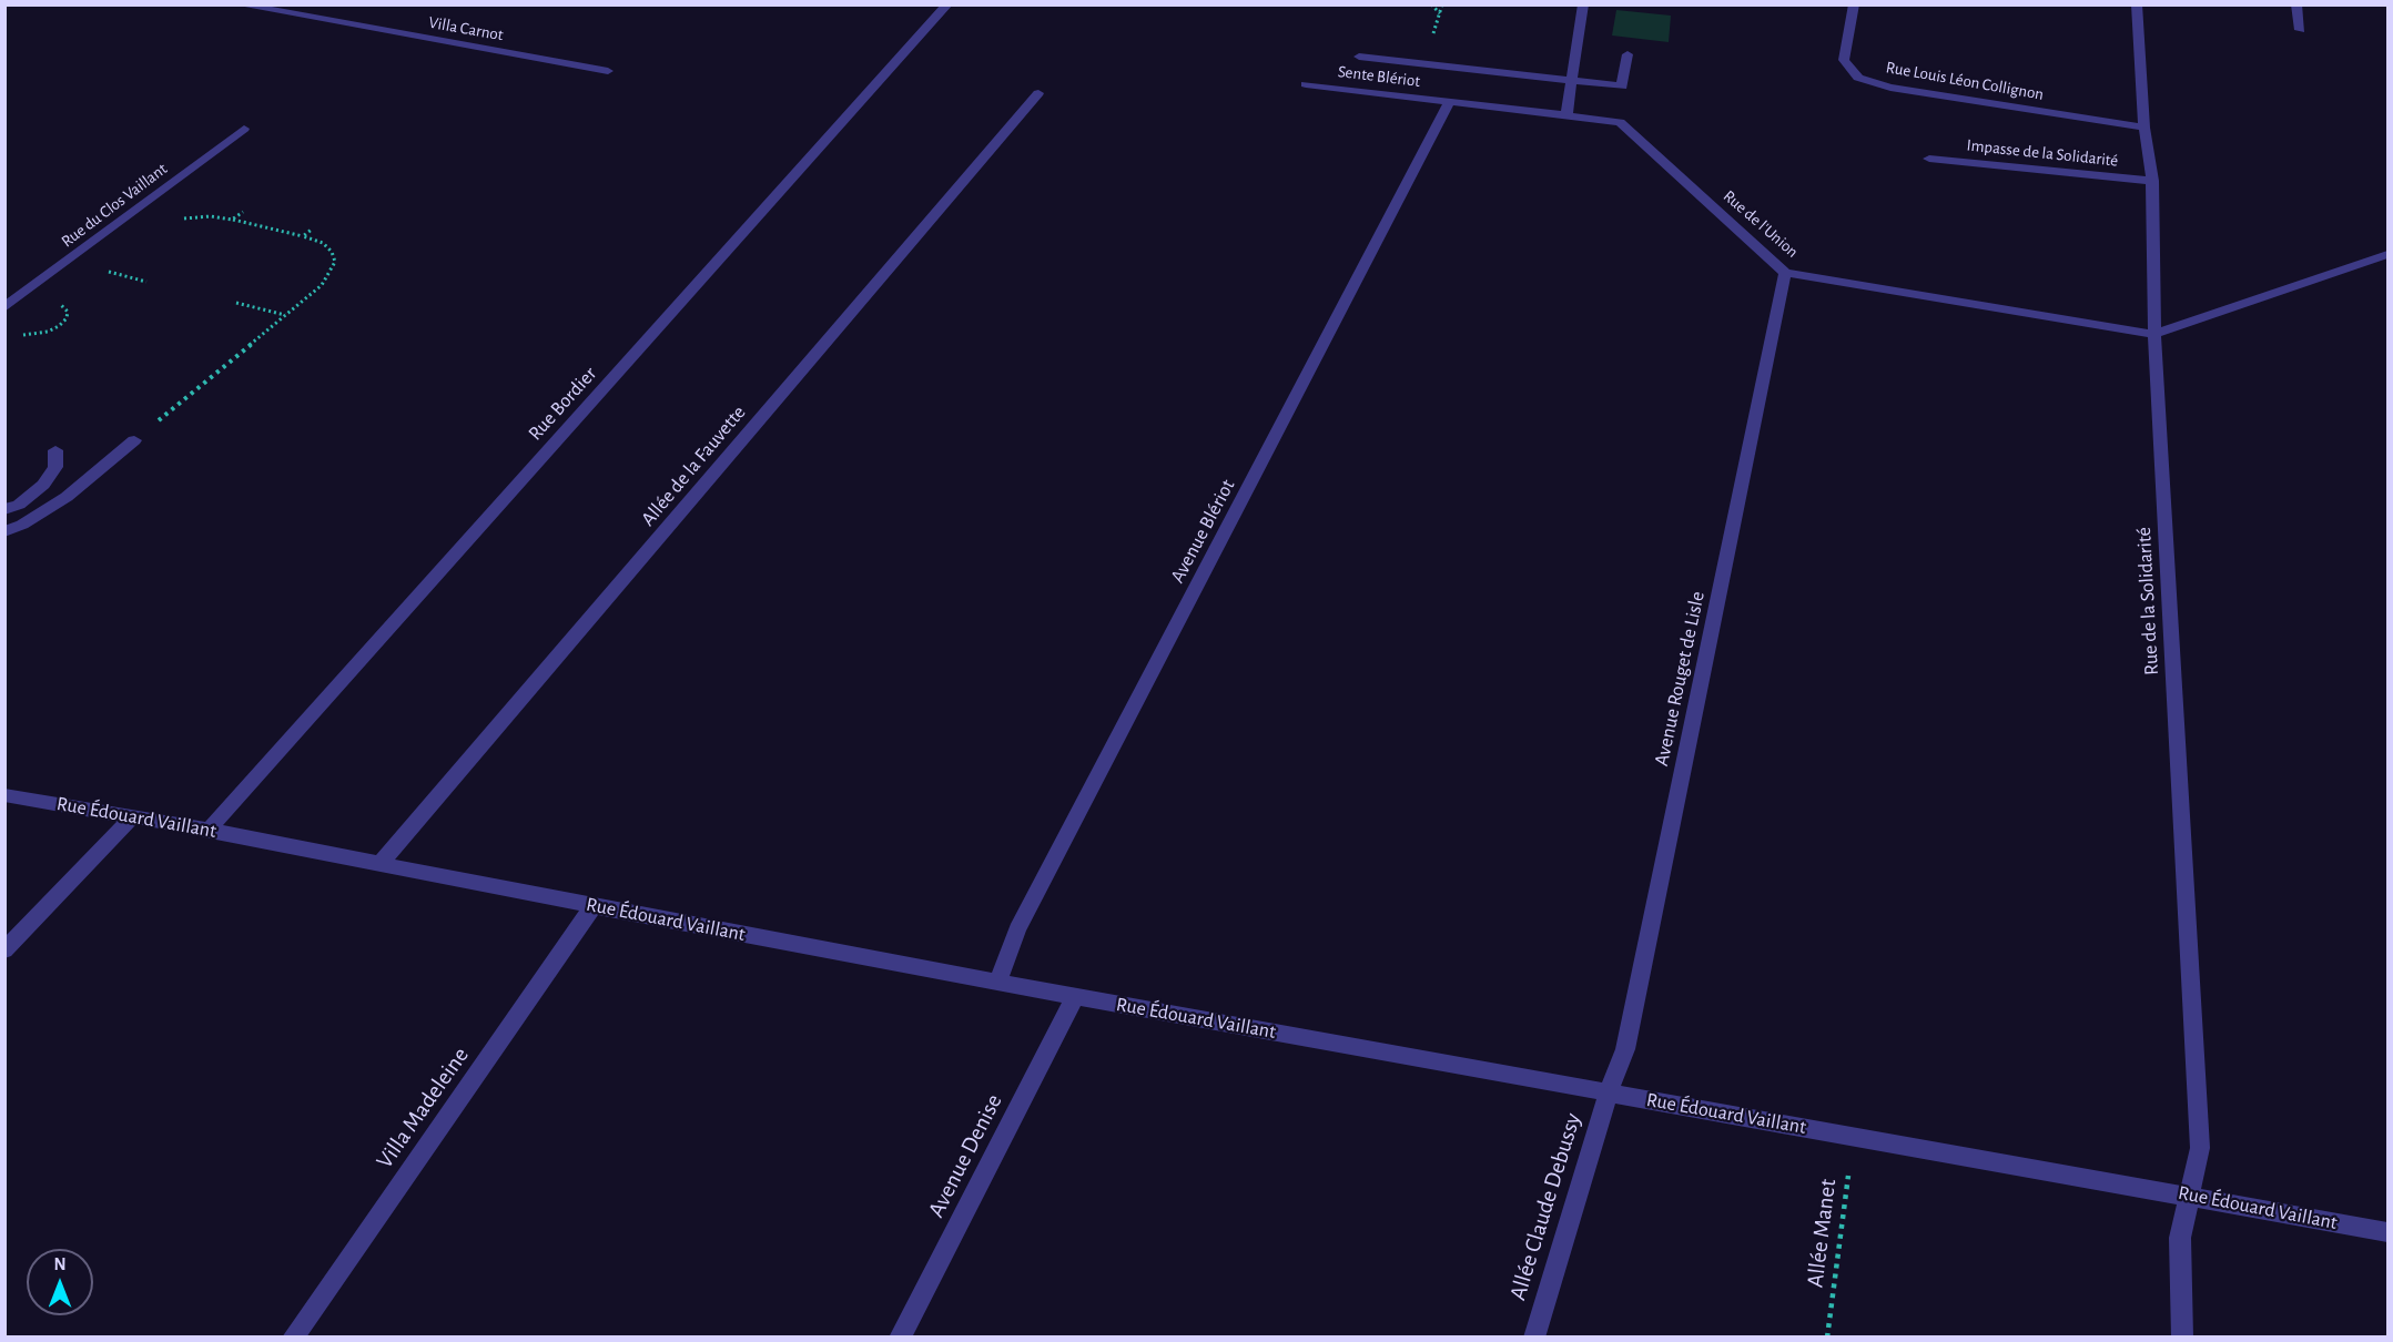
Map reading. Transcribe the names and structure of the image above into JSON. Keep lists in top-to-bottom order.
{
  "streets": {
    "street": [
      "Villa Carnot",
      "Sente Blériot",
      "Rue Louis Léon Collignon",
      "Impasse de la Solidarité",
      "Rue du Clos Vaillant",
      "Rue de l'Union",
      "Rue Bordier",
      "Allée de la Fauvette",
      "Avenue Blériot",
      "Rue de la Solidarité",
      "Avenue Rouget de Lisle",
      "Rue Édouard Vaillant",
      "Villa Madeleine",
      "Avenue Denise",
      "Allée Claude Debussy"
    ],
    "path": ["Allée Manet"]
  },
  "crossings": [
    ["Sente Blériot", "Rue de l'Union"],
    ["Sente Blériot", "Avenue Blériot"],
    ["Rue Louis Léon Collignon", "Rue de la Solidarité"],
    ["Impasse de la Solidarité", "Rue de la Solidarité"],
    ["Rue de l'Union", "Avenue Blériot"],
    ["Rue de l'Union", "Rue de la Solidarité"],
    ["Rue de l'Union", "Avenue Rouget de Lisle"],
    ["Rue Bordier", "Rue Édouard Vaillant"],
    ["Allée de la Fauvette", "Rue Édouard Vaillant"],
    ["Avenue Blériot", "Rue Édouard Vaillant"],
    ["Rue de la Solidarité", "Rue Édouard Vaillant"],
    ["Avenue Rouget de Lisle", "Rue Édouard Vaillant"],
    ["Avenue Rouget de Lisle", "Allée Claude Debussy"],
    ["Rue Édouard Vaillant", "Villa Madeleine"],
    ["Rue Édouard Vaillant", "Avenue Denise"],
    ["Rue Édouard Vaillant", "Allée Claude Debussy"],
    ["Rue Édouard Vaillant", "Allée Manet"]
  ],
  "north": "top"
}
